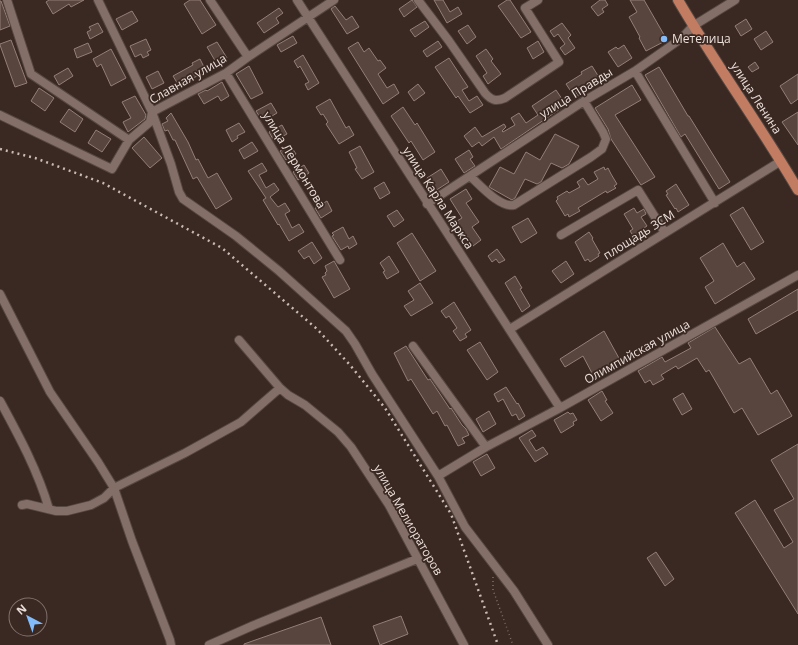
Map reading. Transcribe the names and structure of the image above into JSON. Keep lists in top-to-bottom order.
{
  "streets": {
    "main road": ["улица Ленина"],
    "street": [
      "Славная улица",
      "улица Правды",
      "улица Лермонтова",
      "улица Карла Маркса",
      "площадь ЗСМ",
      "Олимпийская улица",
      "улица Мелиораторов"
    ]
  },
  "crossings": [
    ["Славная улица", "улица Лермонтова"],
    ["Славная улица", "улица Карла Маркса"],
    ["улица Правды", "улица Ленина"],
    ["улица Правды", "улица Карла Маркса"],
    ["улица Ленина", "площадь ЗСМ"],
    ["улица Карла Маркса", "площадь ЗСМ"],
    ["улица Карла Маркса", "Олимпийская улица"]
  ],
  "places": ["Метелица"],
  "north": "top left"
}
